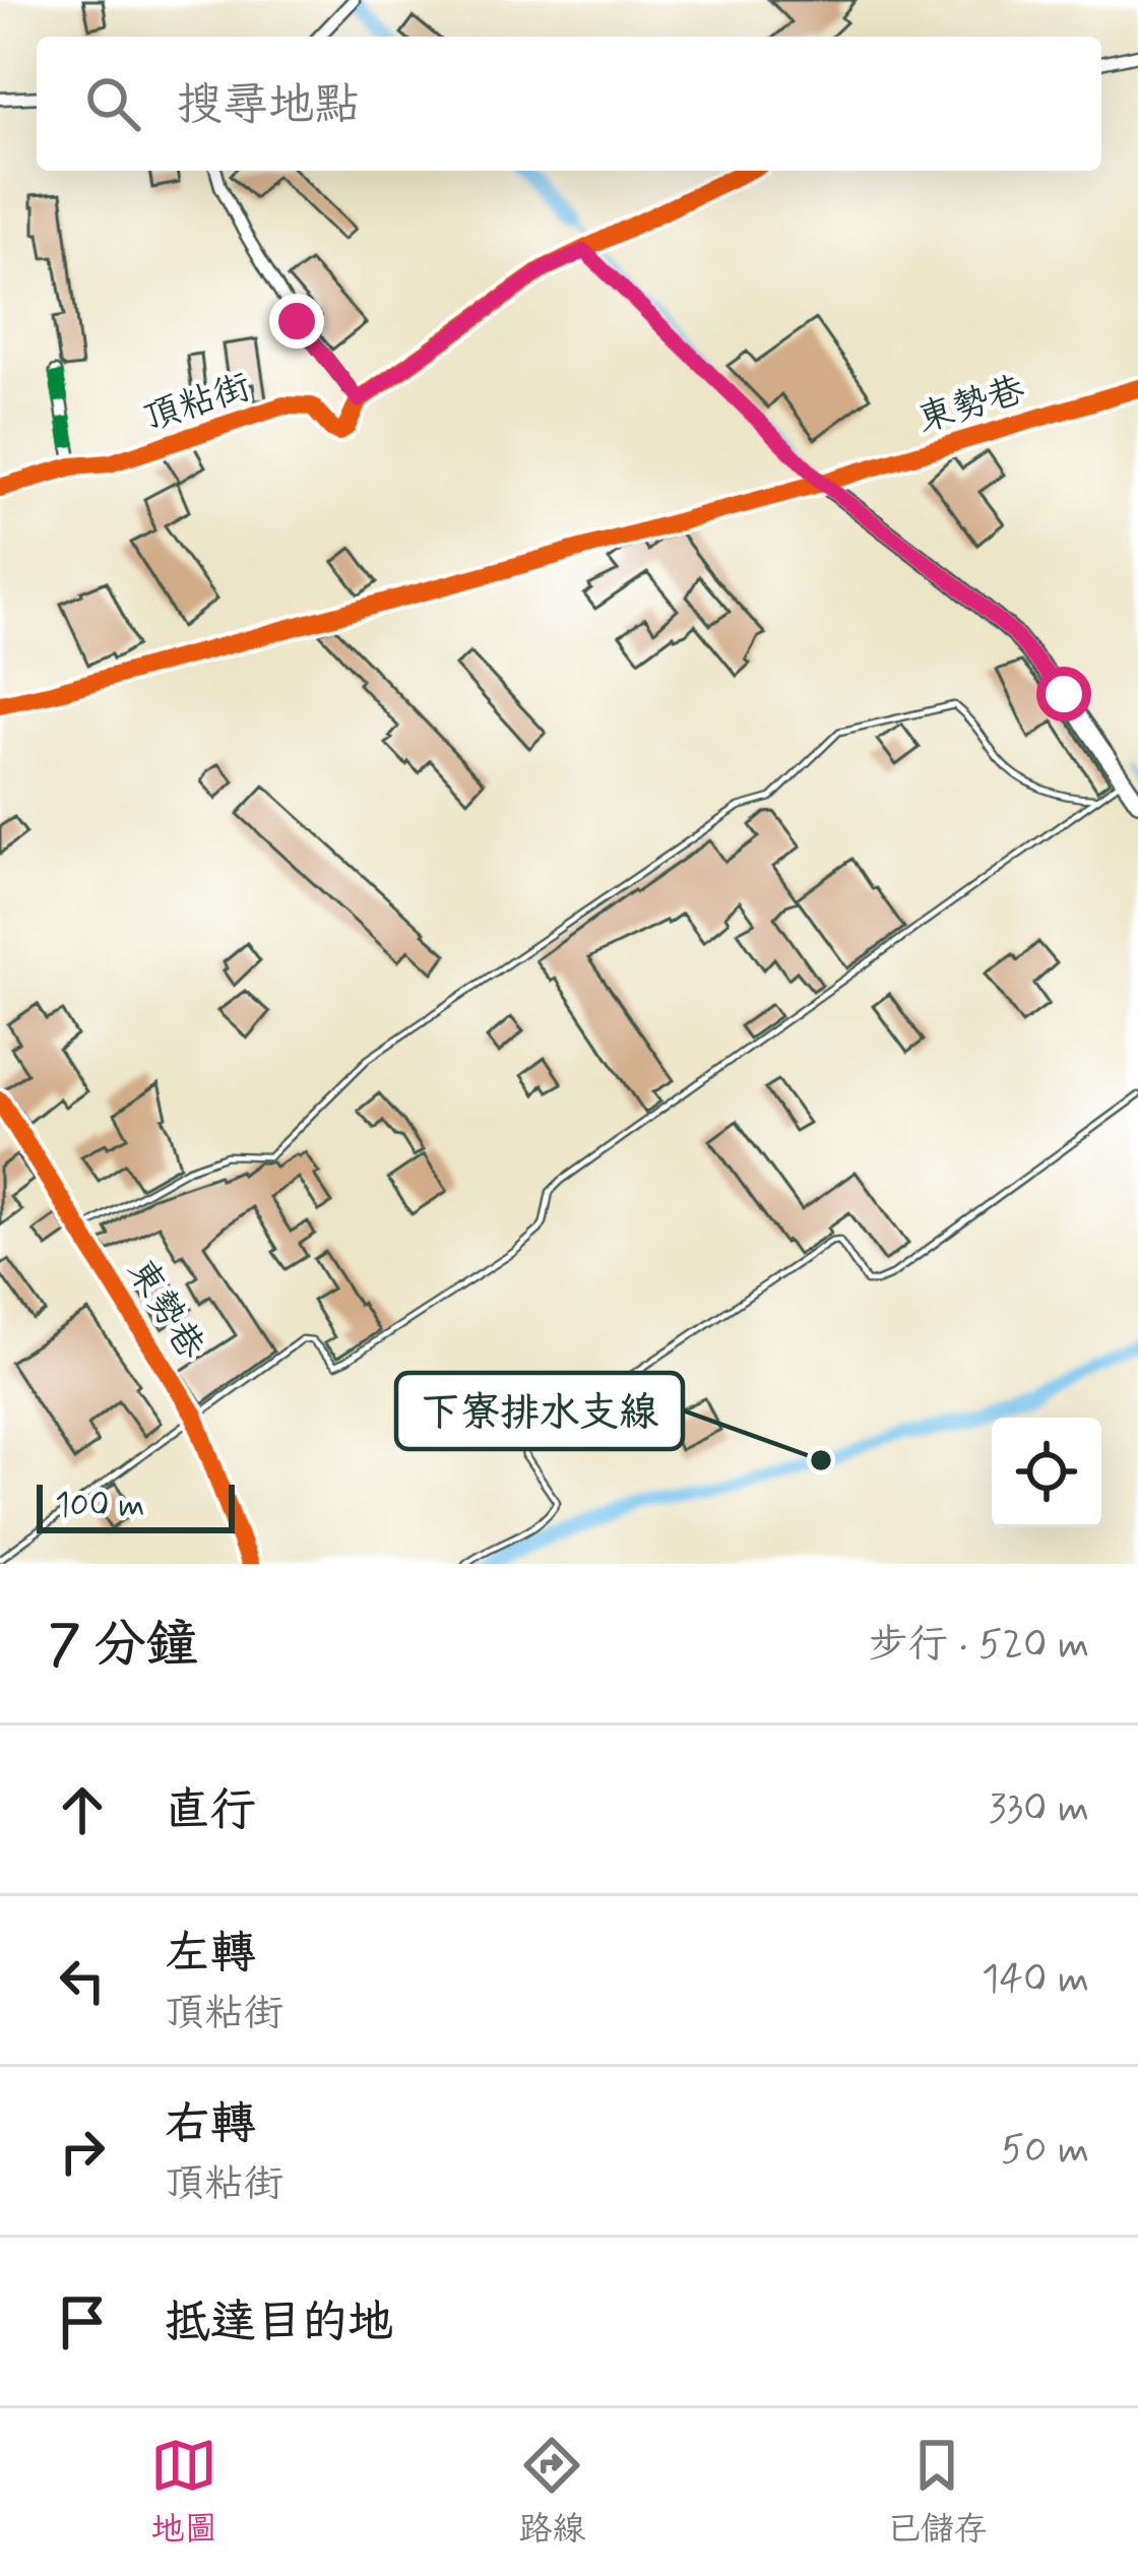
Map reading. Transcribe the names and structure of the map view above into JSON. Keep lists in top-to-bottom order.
{
  "streets": {
    "street": ["頂粘街", "東勢巷"]
  },
  "places": ["下寮排水支線"],
  "scale_bar": "100 m",
  "page": {
    "search": "搜尋地點",
    "scale": "100 m",
    "heading": ["7 分鐘", "步行 · 520 m"],
    "list": [
      ["直行", "330 m"],
      ["左轉", "頂粘街", "140 m"],
      ["右轉", "頂粘街", "50 m"],
      "抵達目的地"
    ],
    "nav": ["地圖", "路線", "已儲存"]
  }
}
